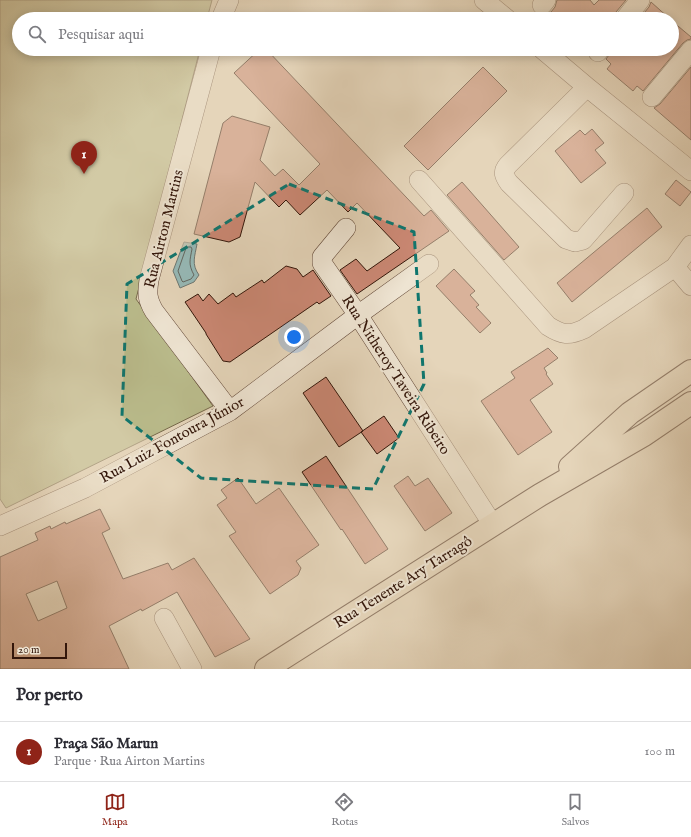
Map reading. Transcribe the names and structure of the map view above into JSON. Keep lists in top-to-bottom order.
{
  "streets": {
    "main road": ["Rua Tenente Ary Tarragô"],
    "street": ["Rua Airton Martins", "Rua Nitheroy Taveira Ribeiro", "Rua Luiz Fontoura Júnior"]
  },
  "crossings": [
    ["Rua Airton Martins", "Rua Luiz Fontoura Júnior"],
    ["Rua Nitheroy Taveira Ribeiro", "Rua Luiz Fontoura Júnior"],
    ["Rua Nitheroy Taveira Ribeiro", "Rua Tenente Ary Tarragô"]
  ],
  "scale_bar": "20 m",
  "page": {
    "search": "Pesquisar aqui",
    "pins": "1",
    "scale": "20 m",
    "heading": "Por perto",
    "list": [
      {
        "mark": "1",
        "name": "Praça São Marun",
        "note": "Parque · Rua Airton Martins",
        "value": "100 m"
      }
    ],
    "nav": ["Mapa", "Rotas", "Salvos"]
  }
}
